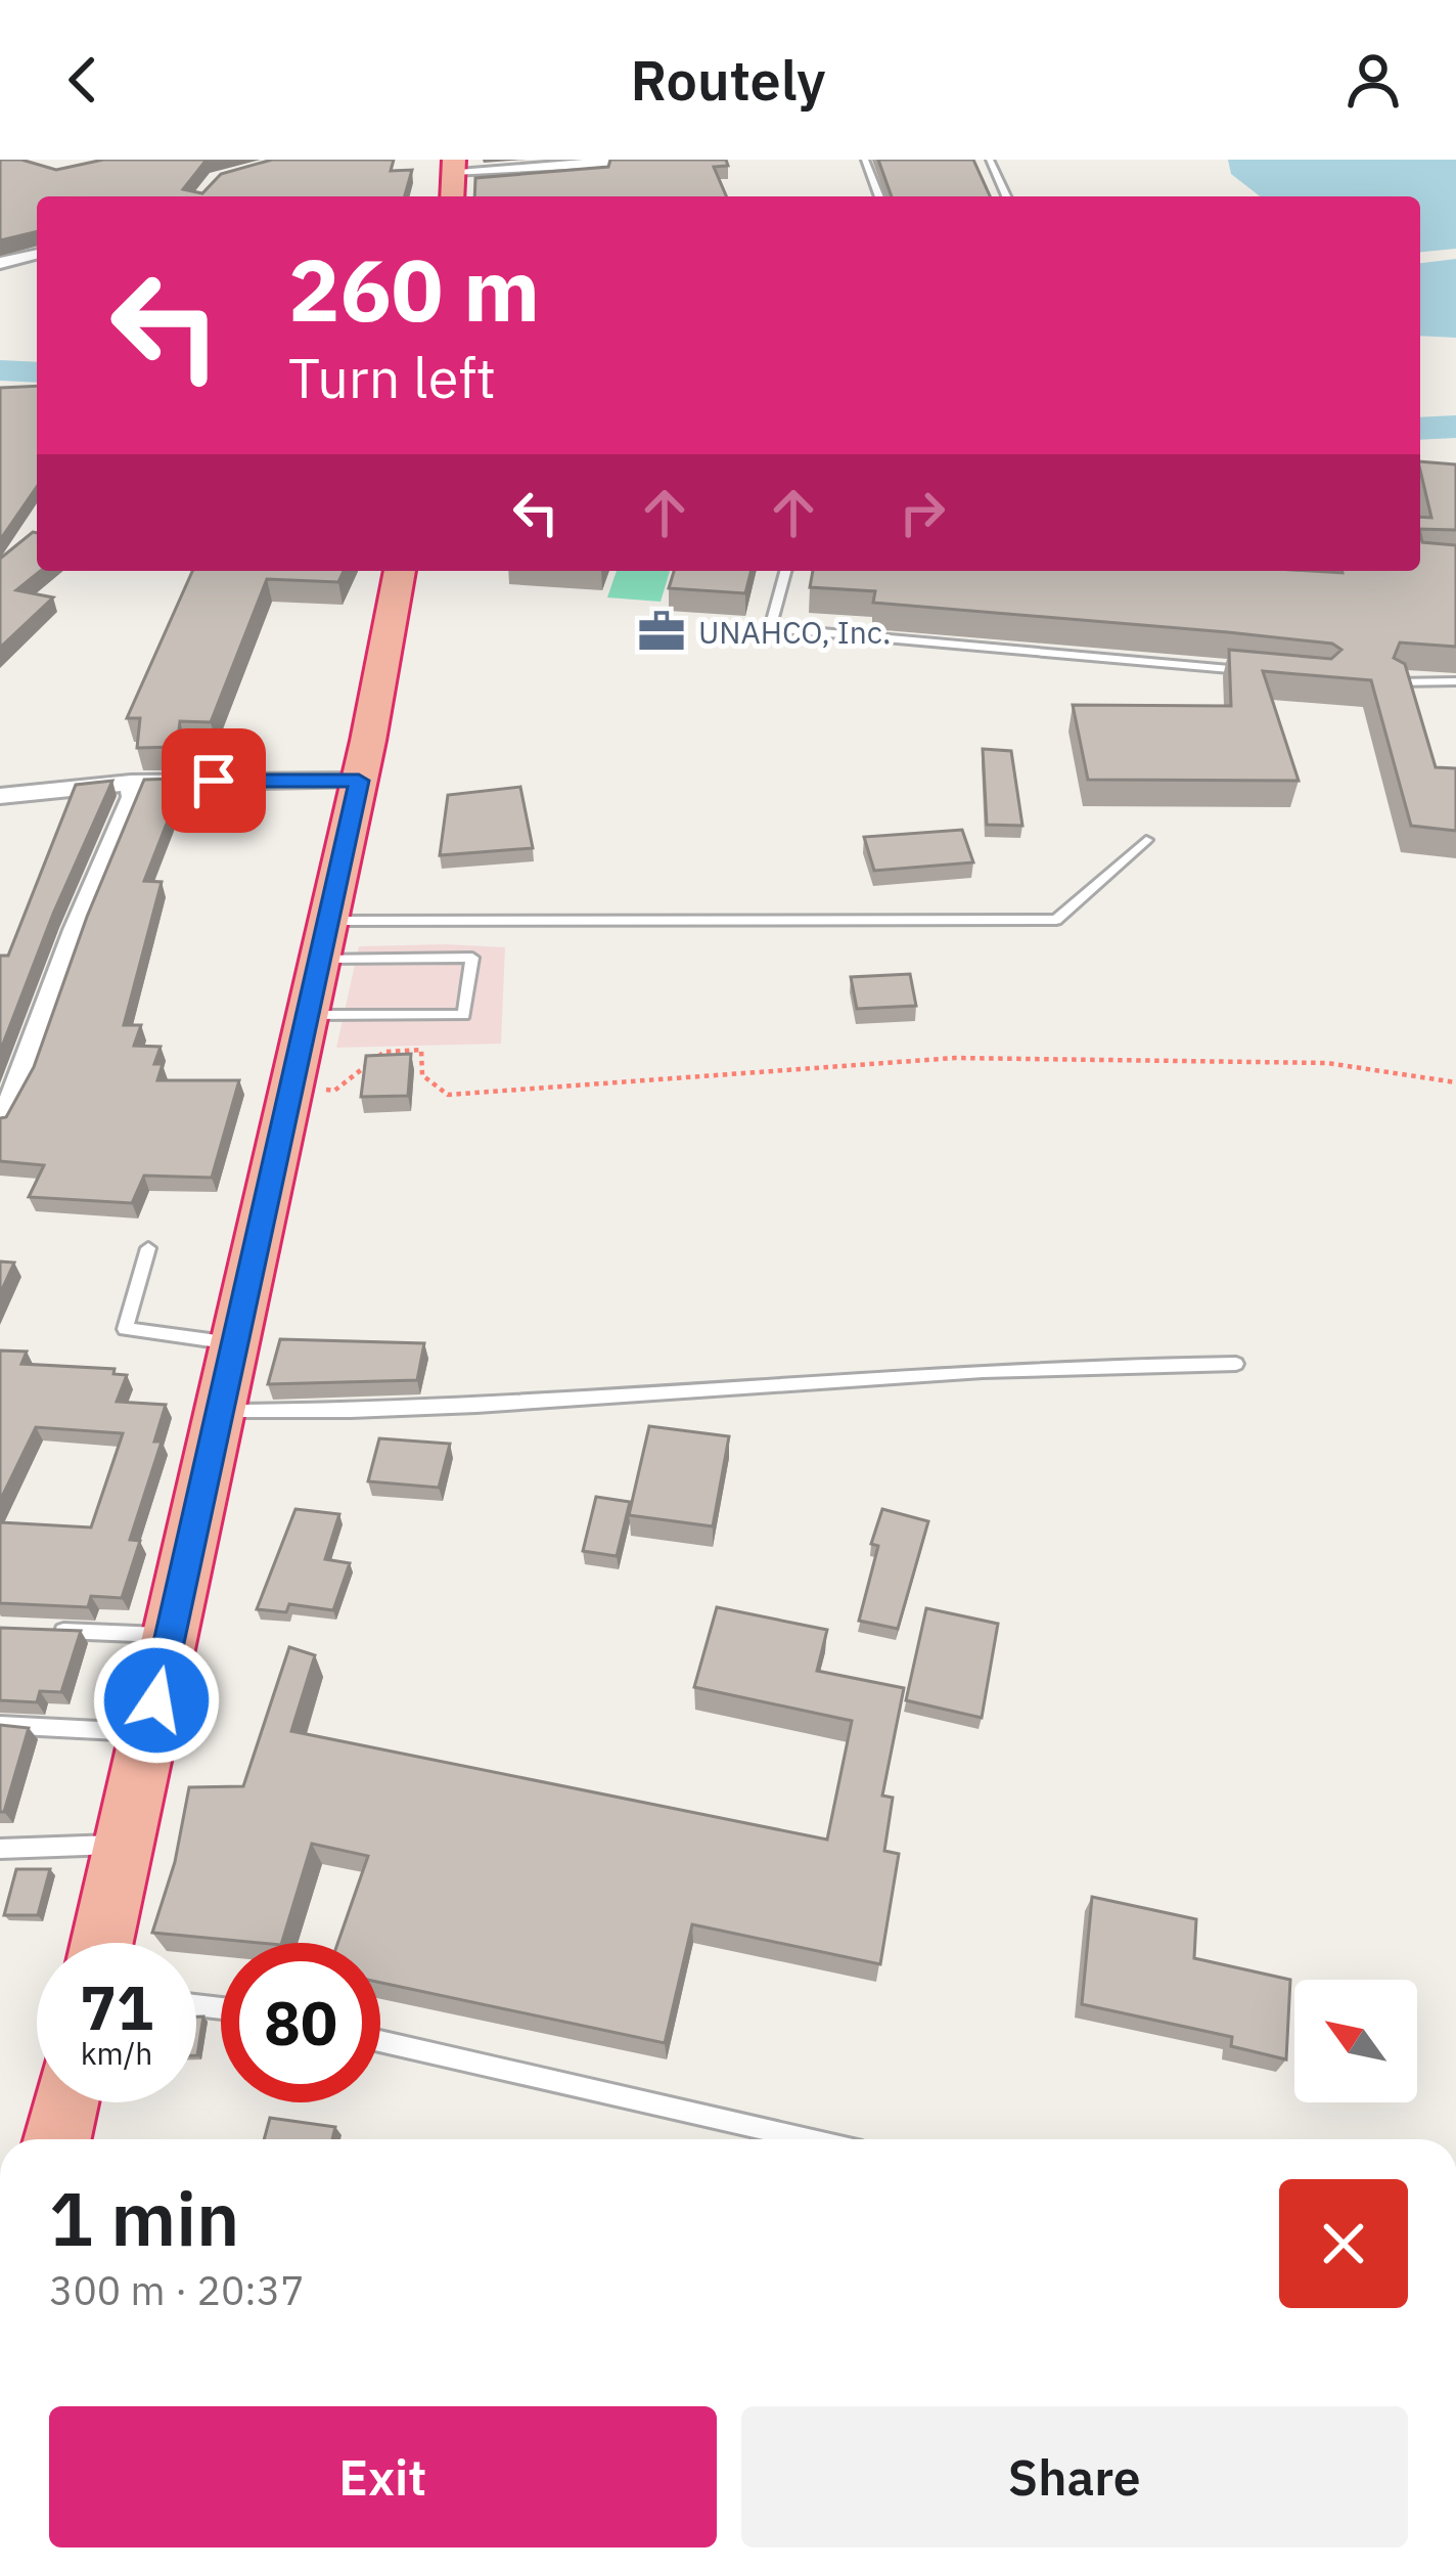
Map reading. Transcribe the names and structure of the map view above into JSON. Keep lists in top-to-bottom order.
{
  "places": {
    "office": ["UNAHCO, Inc."]
  },
  "north": "top left",
  "page": {
    "header": "Routely",
    "turn": ["260 m", "Turn left"],
    "speed": "71 km/h",
    "limit": "80",
    "heading": ["1 min", "300 m · 20:37"],
    "buttons": ["Exit", "Share"]
  }
}
